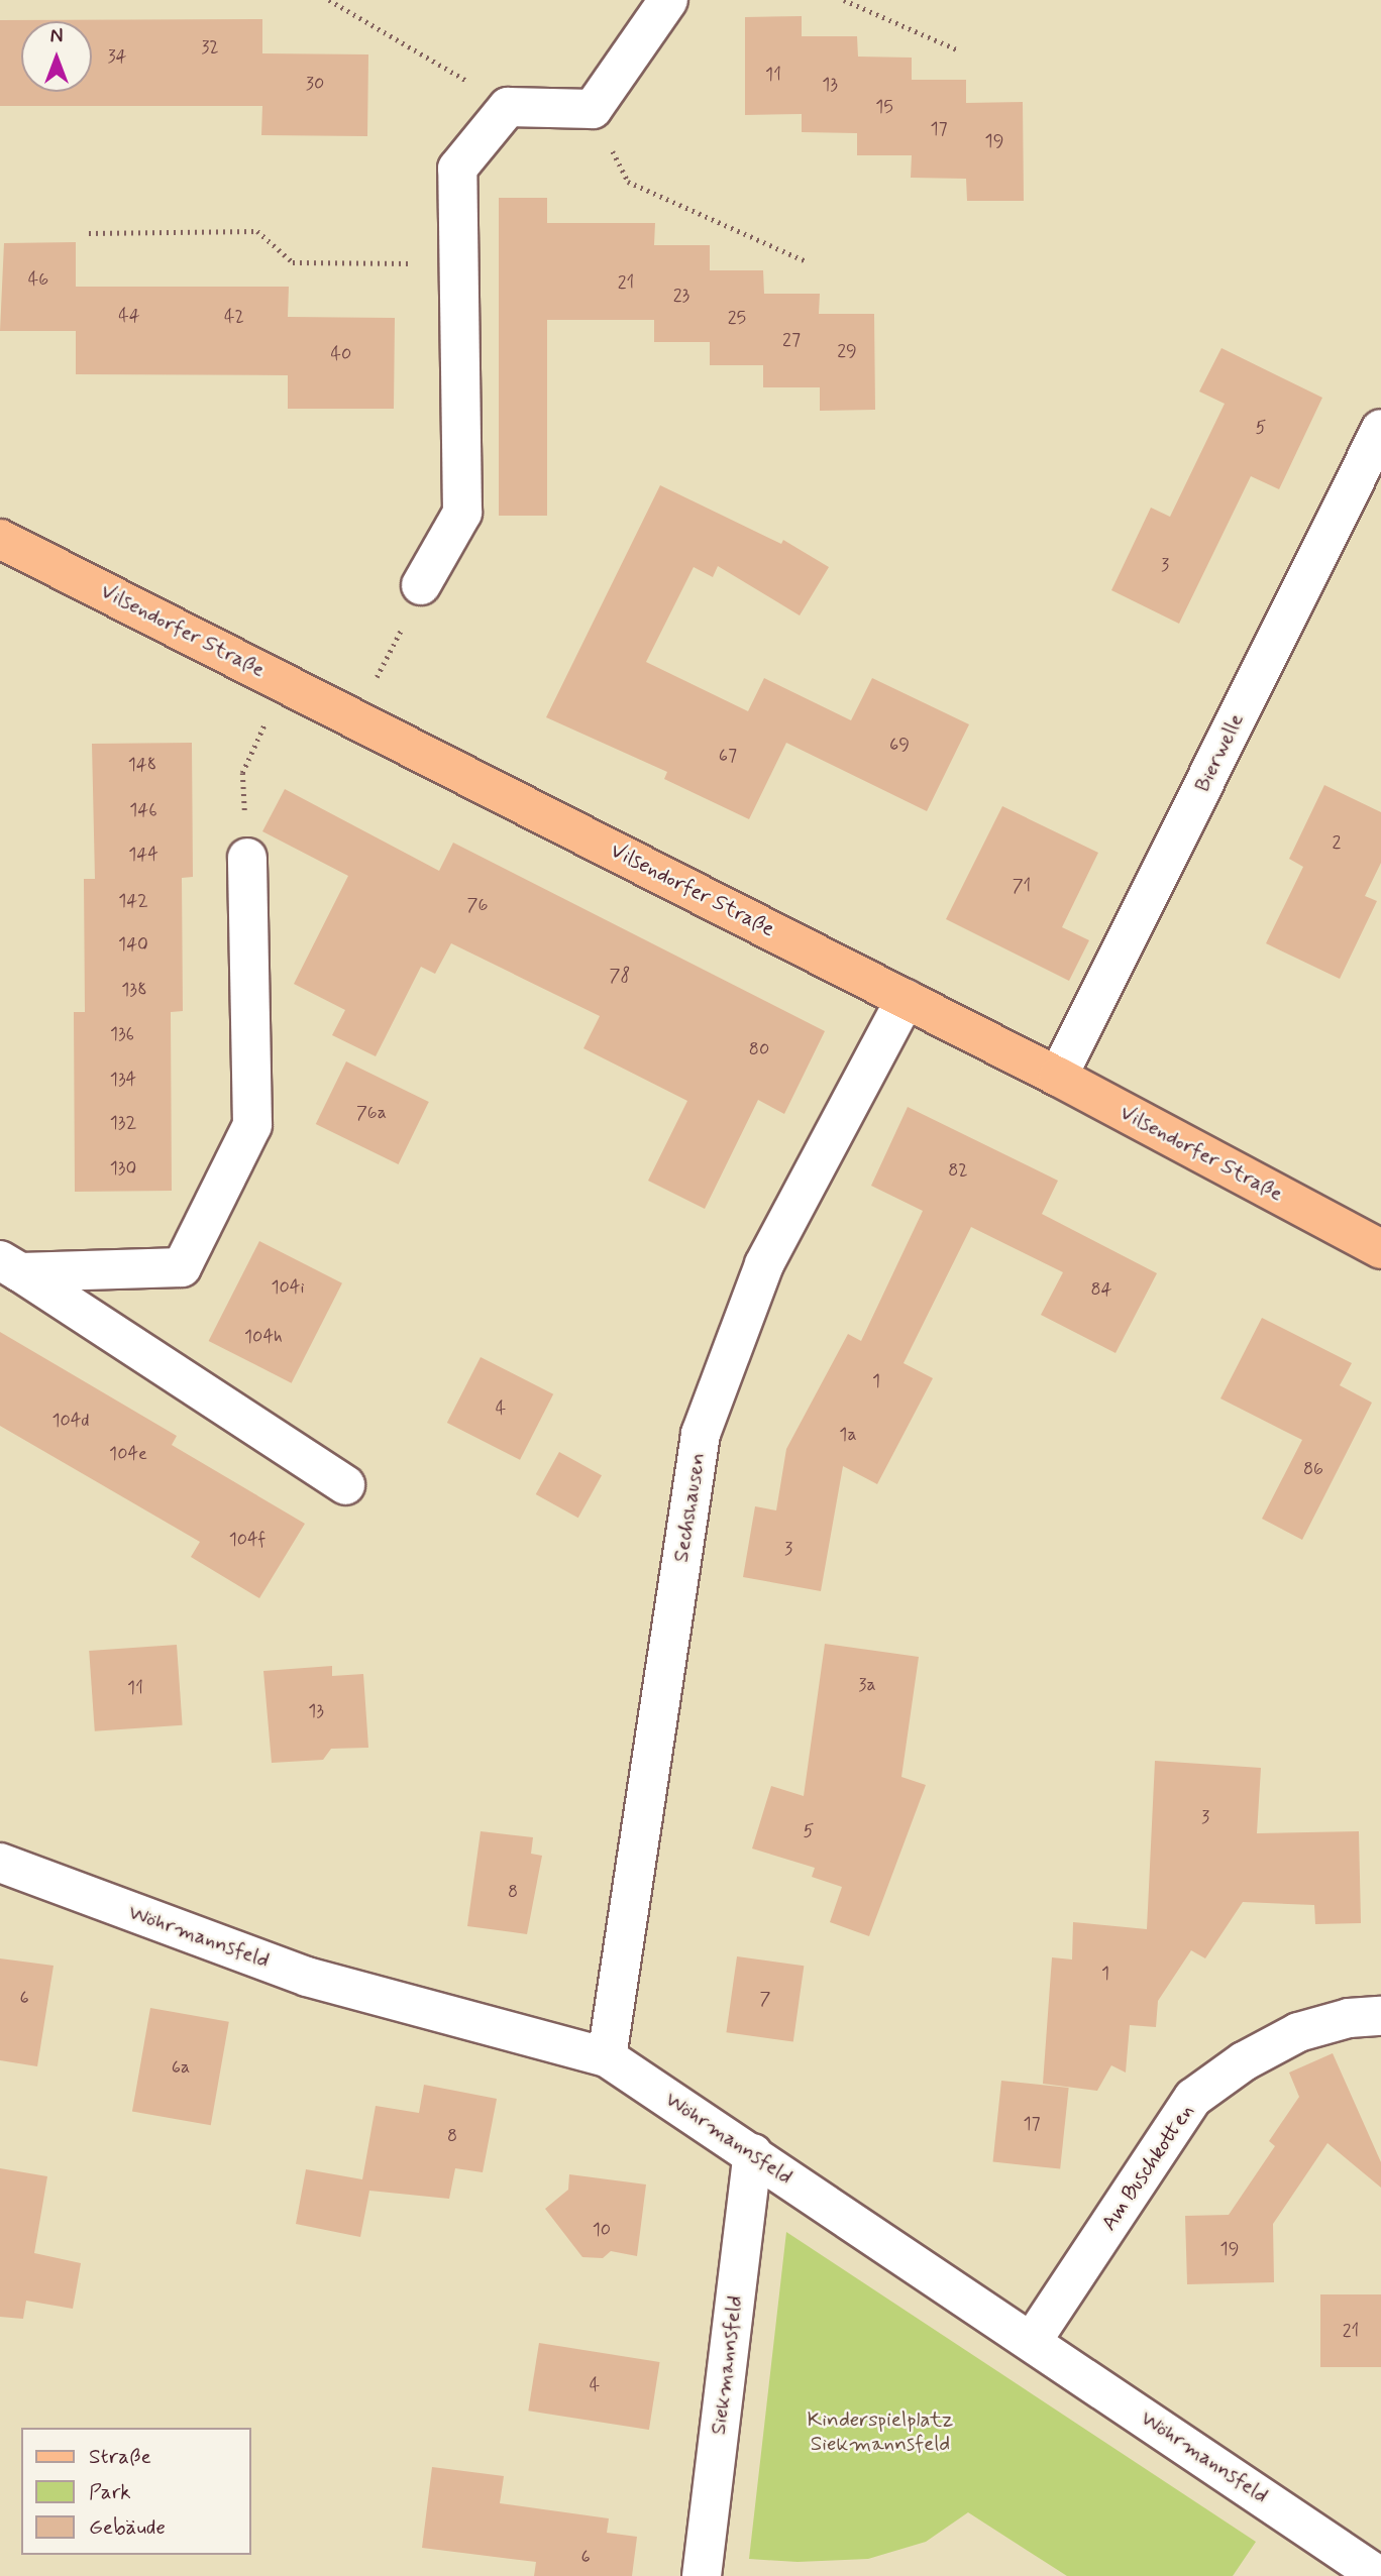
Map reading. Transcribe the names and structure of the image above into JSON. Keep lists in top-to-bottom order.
{
  "streets": {
    "main road": ["Vilsendorfer Straße"],
    "street": [
      "Bierwelle",
      "Sechshausen",
      "Wöhrmannsfeld",
      "Am Buschkotten",
      "Siekmannsfeld"
    ]
  },
  "crossings": [
    ["Vilsendorfer Straße", "Bierwelle"],
    ["Vilsendorfer Straße", "Sechshausen"],
    ["Sechshausen", "Wöhrmannsfeld"],
    ["Wöhrmannsfeld", "Am Buschkotten"],
    ["Wöhrmannsfeld", "Siekmannsfeld"]
  ],
  "parks": ["Kinderspielplatz Siekmannsfeld"],
  "house_numbers": [
    "32",
    "34",
    "11",
    "30",
    "13",
    "15",
    "17",
    "19",
    "46",
    "21",
    "23",
    "44",
    "42",
    "25",
    "27",
    "29",
    "40",
    "5",
    "3",
    "69",
    "67",
    "148",
    "146",
    "2",
    "144",
    "71",
    "142",
    "76",
    "140",
    "78",
    "138",
    "136",
    "80",
    "134",
    "76a",
    "132",
    "130",
    "82",
    "104i",
    "84",
    "104h",
    "1",
    "4",
    "104d",
    "1a",
    "104e",
    "86",
    "104f",
    "3",
    "3a",
    "11",
    "13",
    "3",
    "5",
    "8",
    "1",
    "6",
    "7",
    "6a",
    "17",
    "8",
    "10",
    "19",
    "21",
    "4",
    "6"
  ],
  "legend": ["Straße", "Park", "Gebäude"],
  "north": "top"
}
